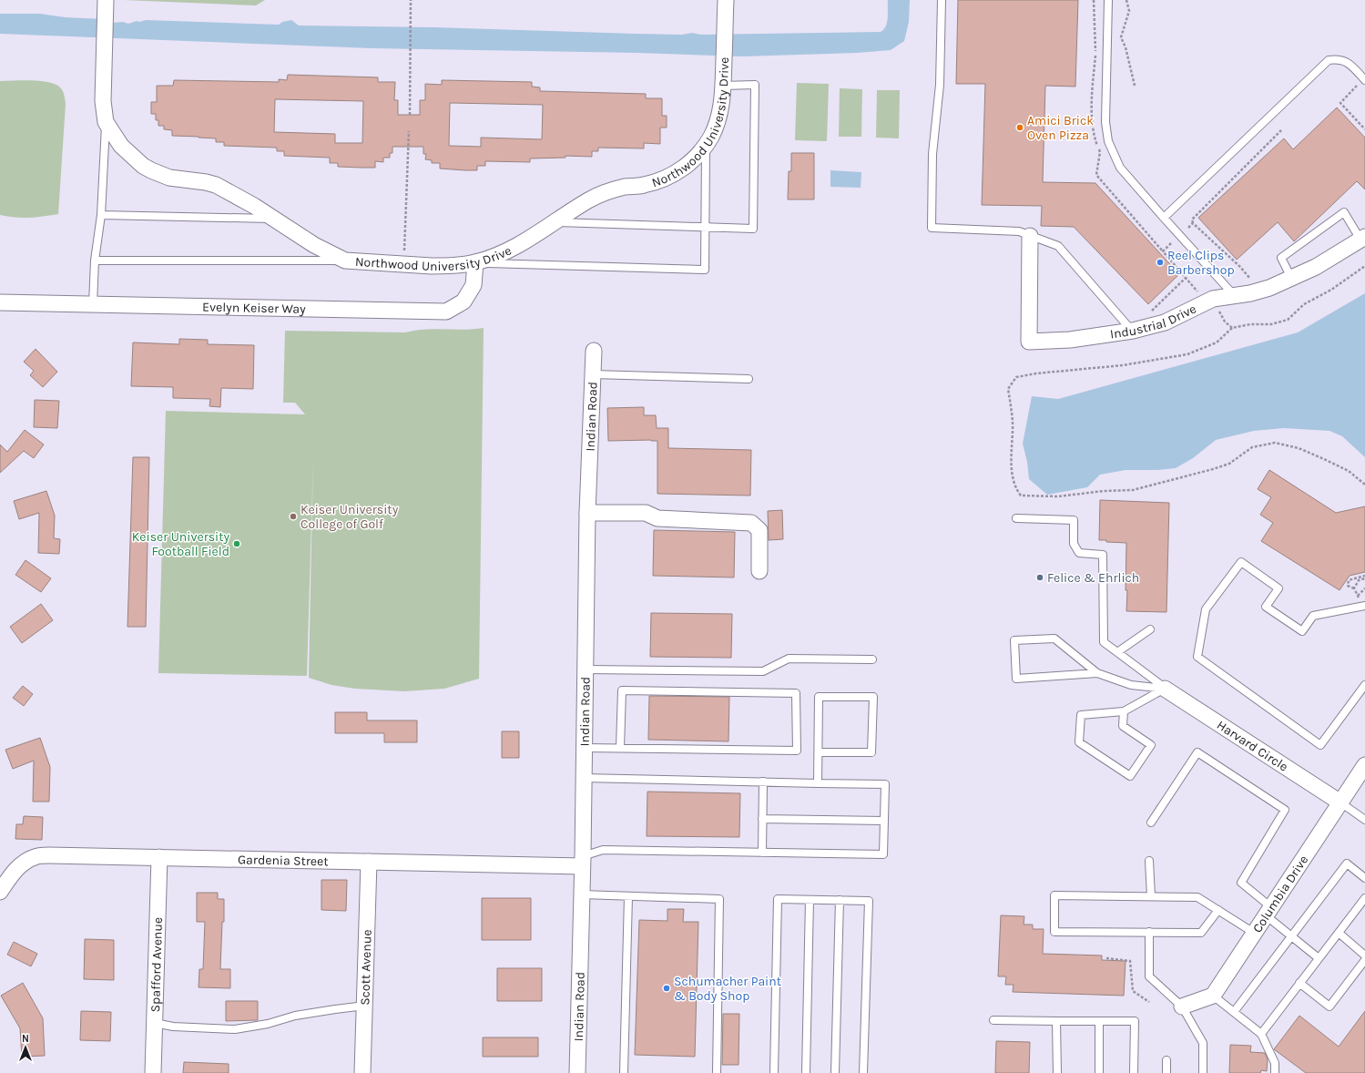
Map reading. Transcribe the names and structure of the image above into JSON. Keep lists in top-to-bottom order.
{
  "streets": {
    "street": [
      "Northwood University Drive",
      "Evelyn Keiser Way",
      "Industrial Drive",
      "Indian Road",
      "Harvard Circle",
      "Gardenia Street",
      "Columbia Drive",
      "Spafford Avenue",
      "Scott Avenue"
    ]
  },
  "crossings": [
    ["Northwood University Drive", "Evelyn Keiser Way"],
    ["Indian Road", "Gardenia Street"],
    ["Harvard Circle", "Columbia Drive"],
    ["Gardenia Street", "Spafford Avenue"],
    ["Gardenia Street", "Scott Avenue"]
  ],
  "places": [
    "Amici Brick Oven Pizza",
    "Reel Clips Barbershop",
    "Keiser University College of Golf",
    "Keiser University Football Field",
    "Felice & Ehrlich",
    "Schumacher Paint & Body Shop"
  ],
  "north": "top"
}
